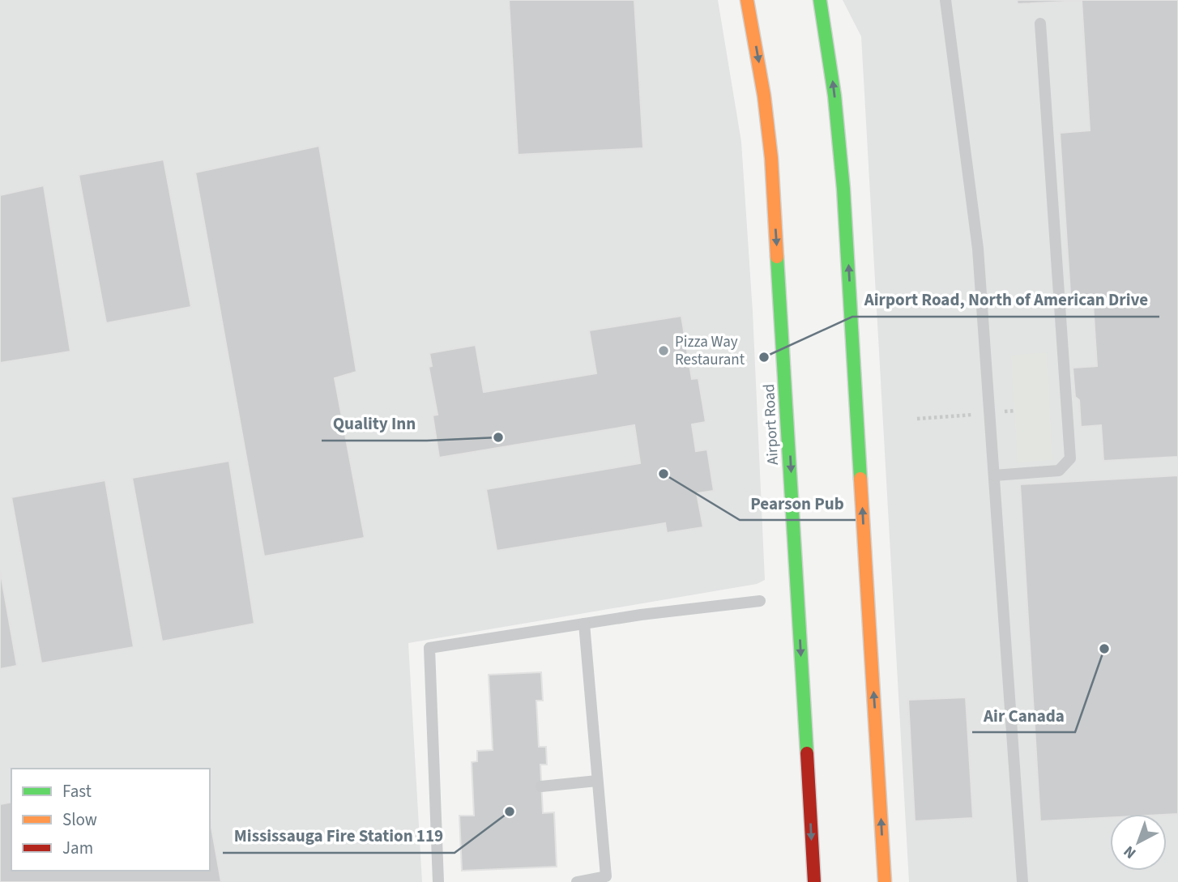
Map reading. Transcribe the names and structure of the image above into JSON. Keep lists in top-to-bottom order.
{
  "streets": {
    "main road": ["Airport Road"]
  },
  "places": [
    "Pizza Way Restaurant",
    "Airport Road, North of American Drive",
    "Quality Inn",
    "Pearson Pub",
    "Air Canada",
    "Mississauga Fire Station 119"
  ],
  "legend": ["Fast", "Slow", "Jam"],
  "north": "bottom left"
}
